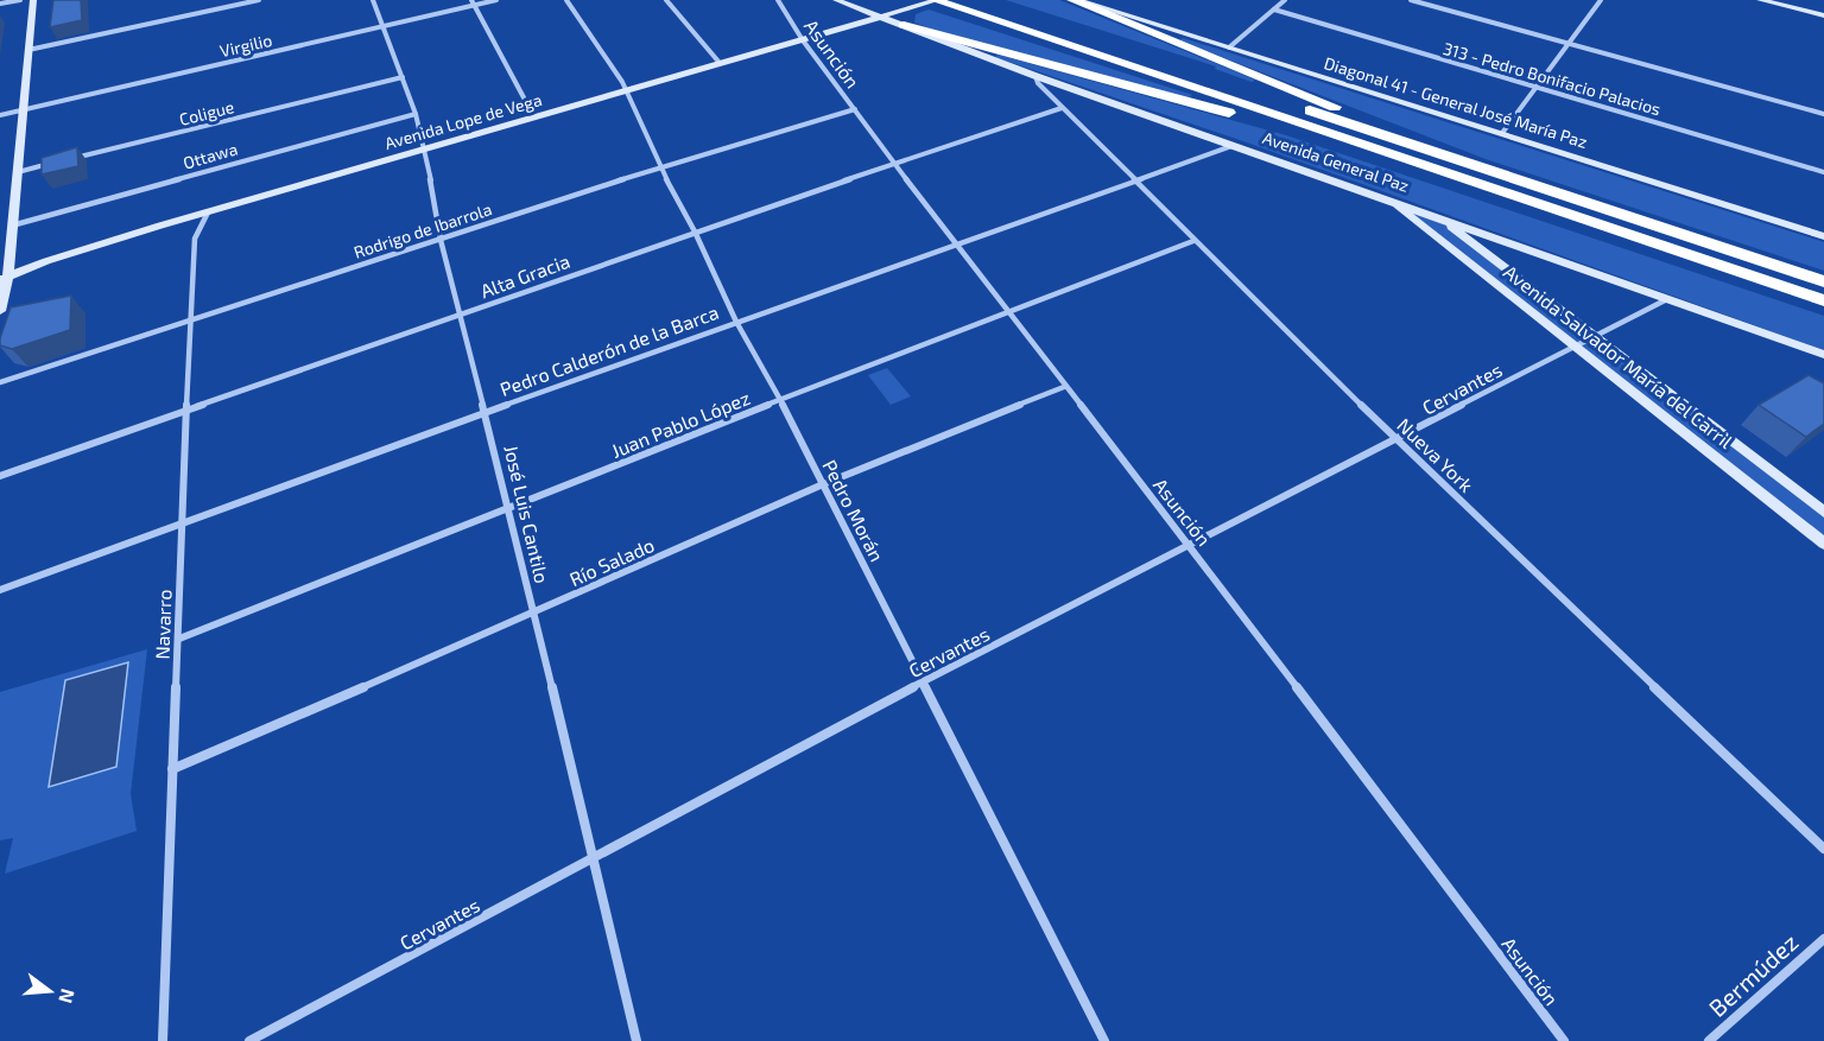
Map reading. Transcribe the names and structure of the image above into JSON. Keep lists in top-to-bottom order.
{
  "streets": {
    "highway": ["Avenida General Paz"],
    "street": [
      "Virgilio",
      "Asunción",
      "313 - Pedro Bonifacio Palacios",
      "Diagonal 41 - General José María Paz",
      "Coligue",
      "Avenida Lope de Vega",
      "Ottawa",
      "Rodrigo de Ibarrola",
      "Alta Gracia",
      "Pedro Calderón de la Barca",
      "Avenida Salvador María del Carril",
      "Cervantes",
      "Juan Pablo López",
      "Nueva York",
      "Pedro Morán",
      "José Luis Cantilo",
      "Río Salado",
      "Navarro",
      "Bermúdez"
    ]
  },
  "crossings": [
    ["Virgilio", "José Luis Cantilo"],
    ["Asunción", "Avenida Lope de Vega"],
    ["Asunción", "Rodrigo de Ibarrola"],
    ["Asunción", "Alta Gracia"],
    ["Asunción", "Pedro Calderón de la Barca"],
    ["Asunción", "Cervantes"],
    ["Asunción", "Juan Pablo López"],
    ["Asunción", "Río Salado"],
    ["Coligue", "José Luis Cantilo"],
    ["Avenida Lope de Vega", "Avenida General Paz"],
    ["Avenida Lope de Vega", "Pedro Morán"],
    ["Avenida Lope de Vega", "José Luis Cantilo"],
    ["Avenida Lope de Vega", "Navarro"],
    ["Ottawa", "José Luis Cantilo"],
    ["Avenida General Paz", "Pedro Calderón de la Barca"],
    ["Avenida General Paz", "Avenida Salvador María del Carril"],
    ["Avenida General Paz", "Cervantes"],
    ["Avenida General Paz", "Nueva York"],
    ["Rodrigo de Ibarrola", "Pedro Morán"],
    ["Rodrigo de Ibarrola", "José Luis Cantilo"],
    ["Rodrigo de Ibarrola", "Navarro"],
    ["Alta Gracia", "Nueva York"],
    ["Alta Gracia", "Pedro Morán"],
    ["Alta Gracia", "José Luis Cantilo"],
    ["Alta Gracia", "Navarro"],
    ["Pedro Calderón de la Barca", "Nueva York"],
    ["Pedro Calderón de la Barca", "Pedro Morán"],
    ["Pedro Calderón de la Barca", "José Luis Cantilo"],
    ["Pedro Calderón de la Barca", "Navarro"],
    ["Avenida Salvador María del Carril", "Cervantes"],
    ["Cervantes", "Nueva York"],
    ["Cervantes", "Pedro Morán"],
    ["Cervantes", "José Luis Cantilo"],
    ["Juan Pablo López", "Nueva York"],
    ["Juan Pablo López", "Pedro Morán"],
    ["Juan Pablo López", "José Luis Cantilo"],
    ["Juan Pablo López", "Navarro"],
    ["Pedro Morán", "Río Salado"],
    ["José Luis Cantilo", "Río Salado"],
    ["Río Salado", "Navarro"]
  ],
  "north": "right"
}
